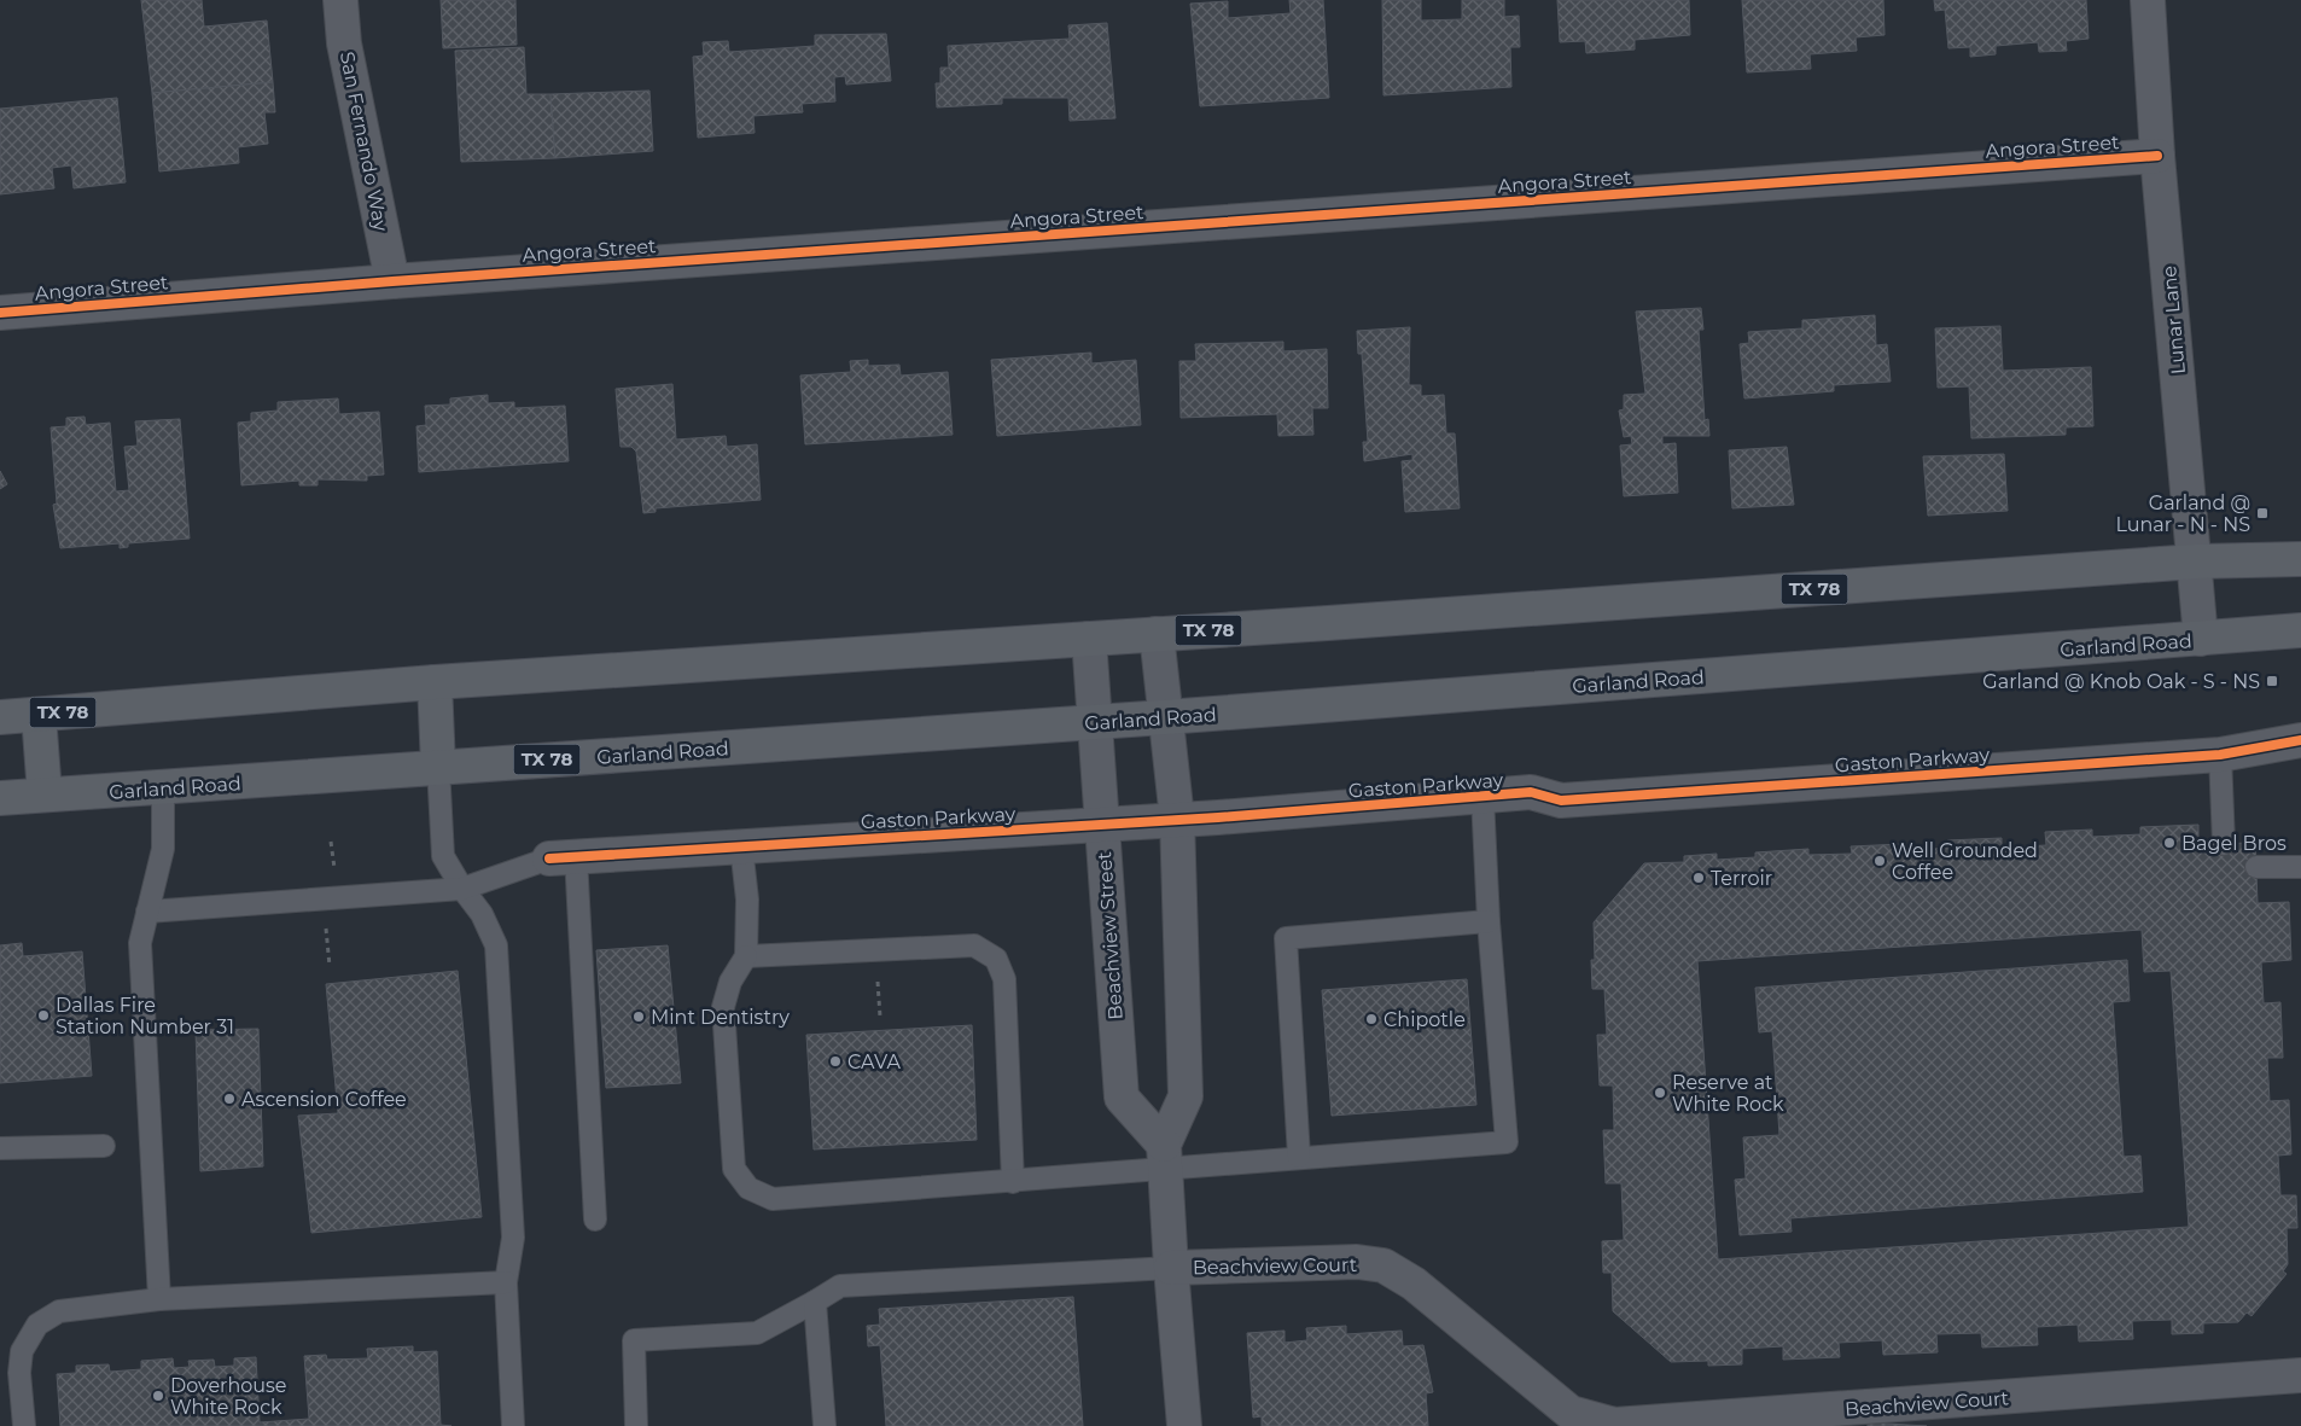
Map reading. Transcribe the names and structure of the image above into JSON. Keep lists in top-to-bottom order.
{
  "streets": {
    "main road": ["TX 78", "Garland Road"],
    "street": [
      "San Fernando Way",
      "Angora Street",
      "Lunar Lane",
      "Gaston Parkway",
      "Beachview Street",
      "Beachview Court"
    ]
  },
  "crossings": [
    ["San Fernando Way", "Angora Street"],
    ["Angora Street", "Lunar Lane"],
    ["Lunar Lane", "TX 78"],
    ["Lunar Lane", "Garland Road"],
    ["TX 78", "Beachview Street"],
    ["Garland Road", "Beachview Street"],
    ["Gaston Parkway", "Beachview Street"]
  ],
  "places": {
    "transit": ["Garland @ Lunar - N - NS", "Garland @ Knob Oak - S - NS"],
    "other": [
      "Bagel Bros",
      "Well Grounded Coffee",
      "Terroir",
      "Dallas Fire Station Number 31",
      "Mint Dentistry",
      "Chipotle",
      "CAVA",
      "Reserve at White Rock",
      "Ascension Coffee",
      "Doverhouse White Rock"
    ]
  }
}
